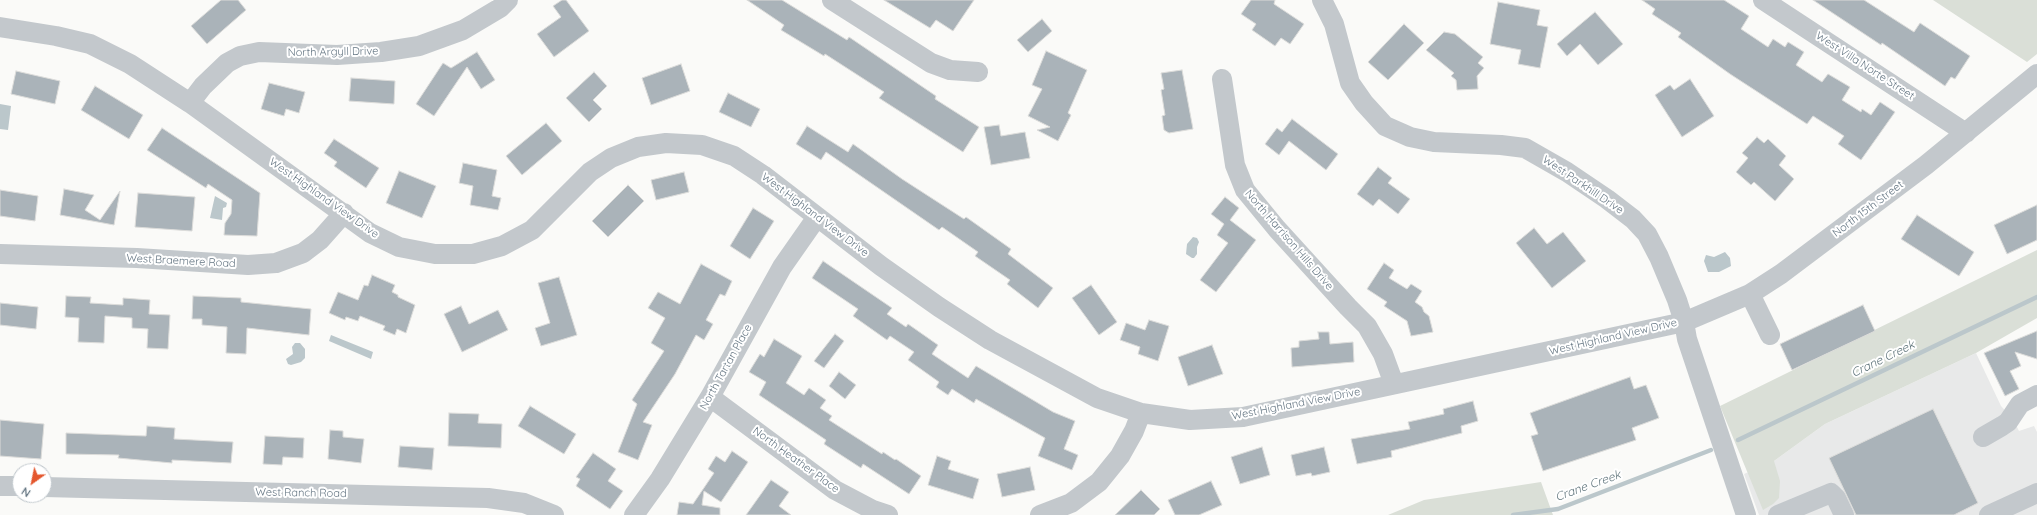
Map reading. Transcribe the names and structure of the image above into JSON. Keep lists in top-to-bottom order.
{
  "streets": {
    "street": [
      "North Argyll Drive",
      "West Villa Norte Street",
      "West Parkhill Drive",
      "West Highland View Drive",
      "North 15th Street",
      "North Harrison Hills Drive",
      "West Braemere Road",
      "North Tartan Place",
      "North Heather Place",
      "West Ranch Road"
    ]
  },
  "crossings": [
    ["North Argyll Drive", "West Highland View Drive"],
    ["West Villa Norte Street", "North 15th Street"],
    ["West Parkhill Drive", "West Highland View Drive"],
    ["West Parkhill Drive", "North 15th Street"],
    ["West Highland View Drive", "North 15th Street"],
    ["West Highland View Drive", "North Harrison Hills Drive"],
    ["West Highland View Drive", "West Braemere Road"],
    ["West Highland View Drive", "North Tartan Place"],
    ["North Tartan Place", "North Heather Place"]
  ],
  "water": ["Crane Creek"],
  "north": "bottom left"
}
